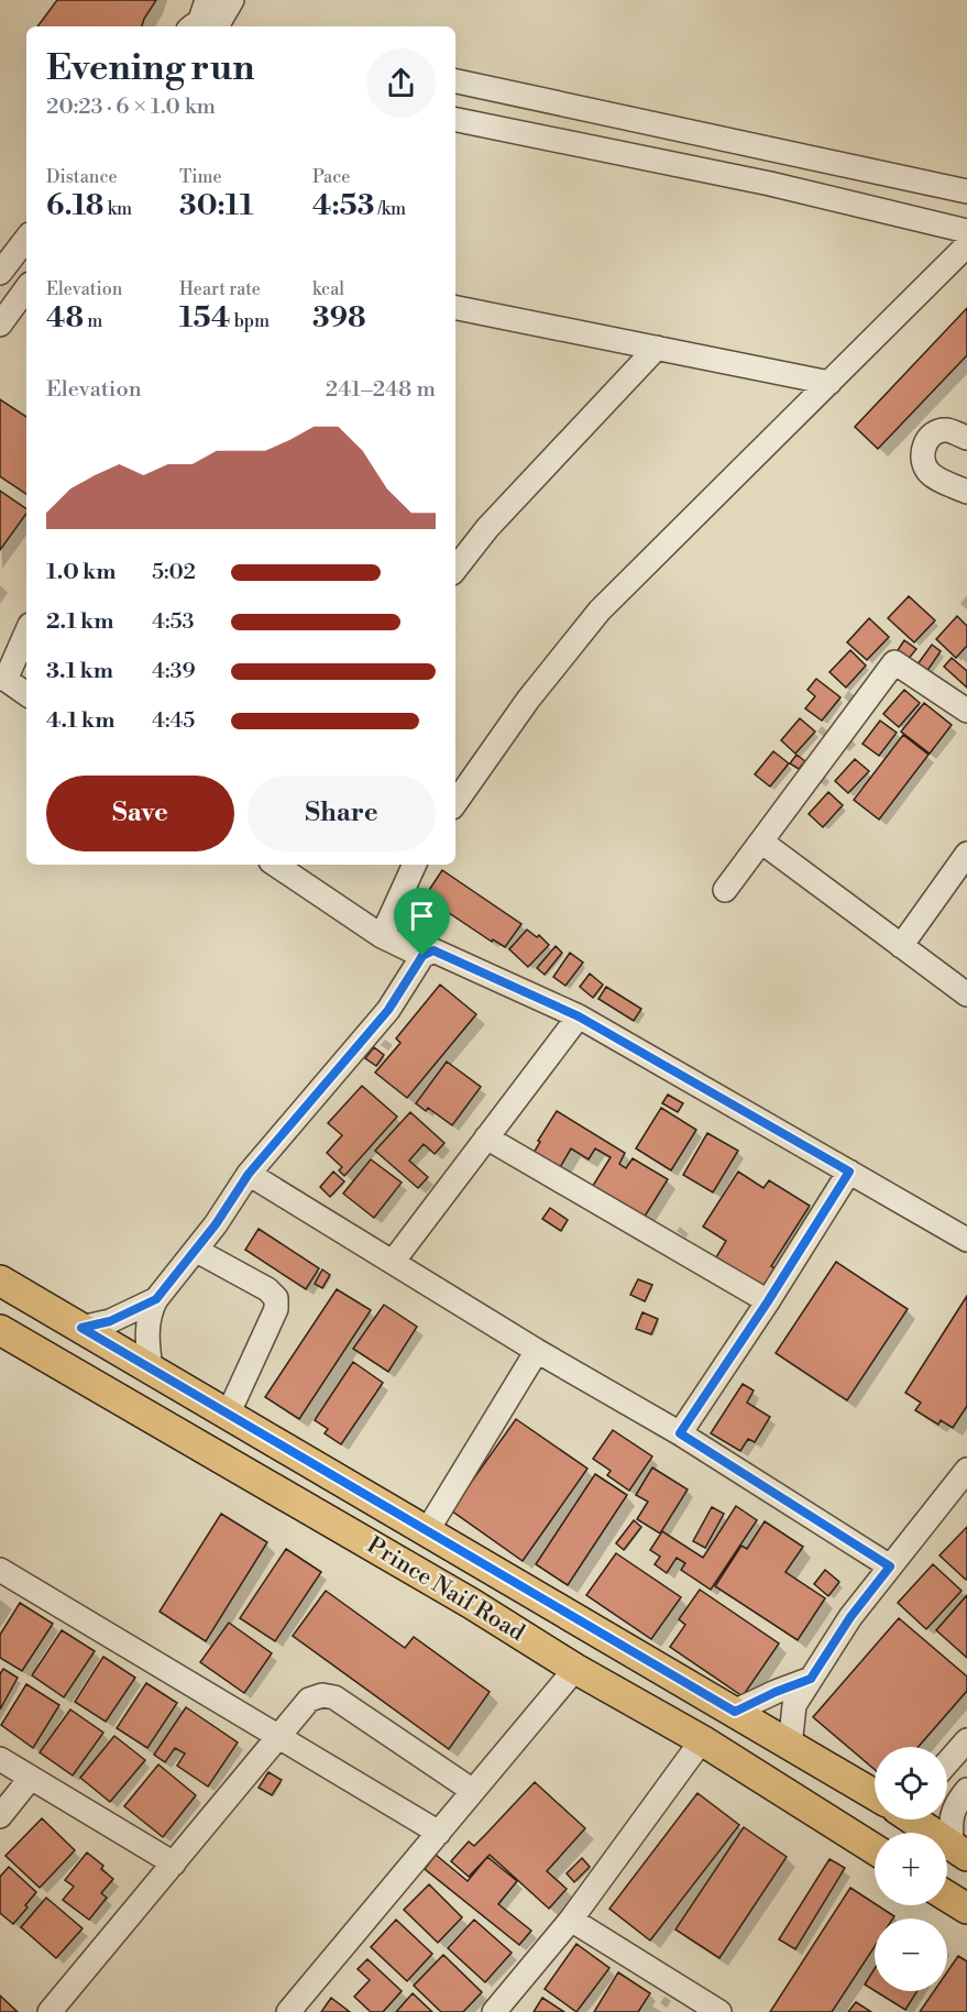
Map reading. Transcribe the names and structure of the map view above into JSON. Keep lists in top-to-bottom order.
{
  "streets": {
    "main road": ["Prince Naif Road"]
  },
  "page": {
    "heading": ["Evening run", "20:23 · 6 × 1.0 km"],
    "stats": [
      ["Distance", "6.18 km"],
      ["Time", "30:11"],
      ["Pace", "4:53 /km"],
      ["Elevation", "48 m"],
      ["Heart rate", "154 bpm"],
      ["kcal", "398"]
    ],
    "chart": ["Elevation", "241–248 m"],
    "list": [
      {
        "name": "1.0 km",
        "note": "5:02"
      },
      {
        "name": "2.1 km",
        "note": "4:53"
      },
      {
        "name": "3.1 km",
        "note": "4:39"
      },
      {
        "name": "4.1 km",
        "note": "4:45"
      }
    ],
    "buttons": ["Save", "Share"],
    "map_buttons": ["+", "−"]
  }
}
